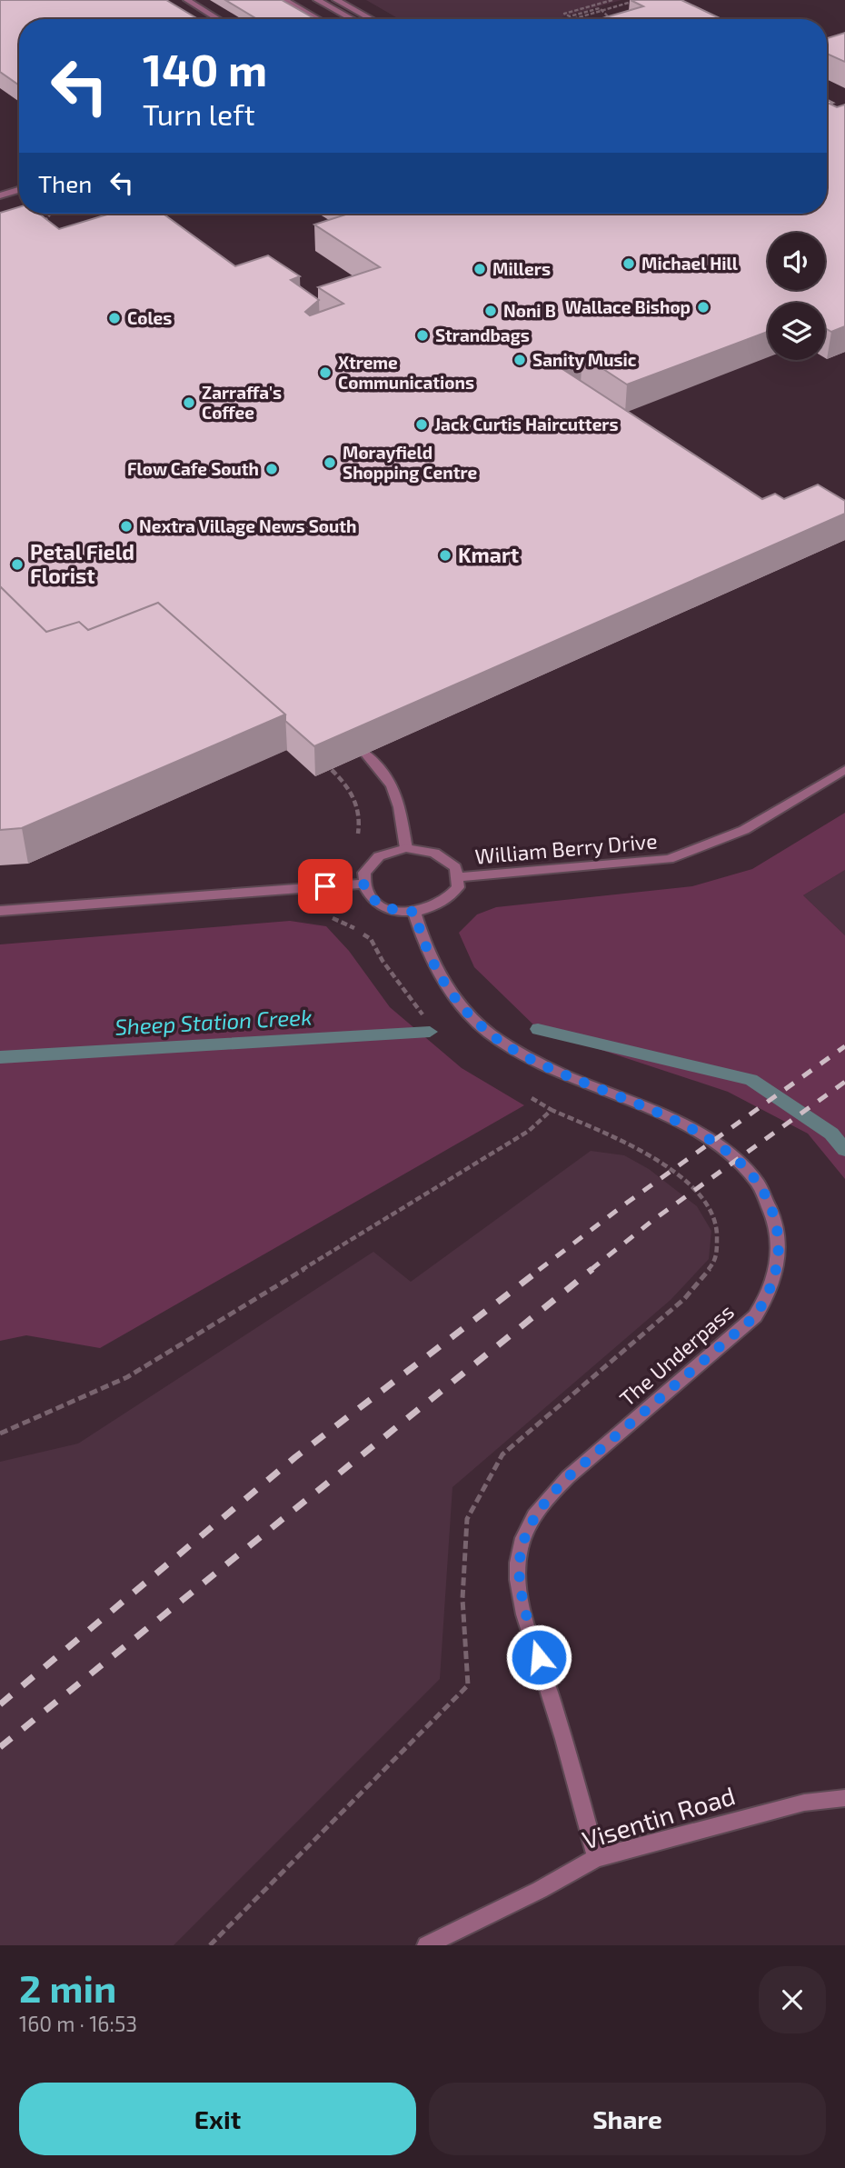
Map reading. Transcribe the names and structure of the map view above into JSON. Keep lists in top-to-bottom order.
{
  "streets": {
    "street": ["William Berry Drive", "The Underpass", "Visentin Road"]
  },
  "crossings": [
    ["William Berry Drive", "The Underpass"],
    ["The Underpass", "Visentin Road"]
  ],
  "water": ["Sheep Station Creek"],
  "places": [
    "Michael Hill",
    "Millers",
    "Wallace Bishop",
    "Noni B",
    "Coles",
    "Strandbags",
    "Sanity Music",
    "Xtreme Communications",
    "Zarraffa's Coffee",
    "Jack Curtis Haircutters",
    "Morayfield Shopping Centre",
    "Flow Cafe South",
    "Nextra Village News South",
    "Kmart",
    "Petal Field Florist"
  ],
  "page": {
    "turn": ["140 m", "Turn left"],
    "then": "Then",
    "heading": ["2 min", "160 m · 16:53"],
    "buttons": ["Exit", "Share"]
  }
}
